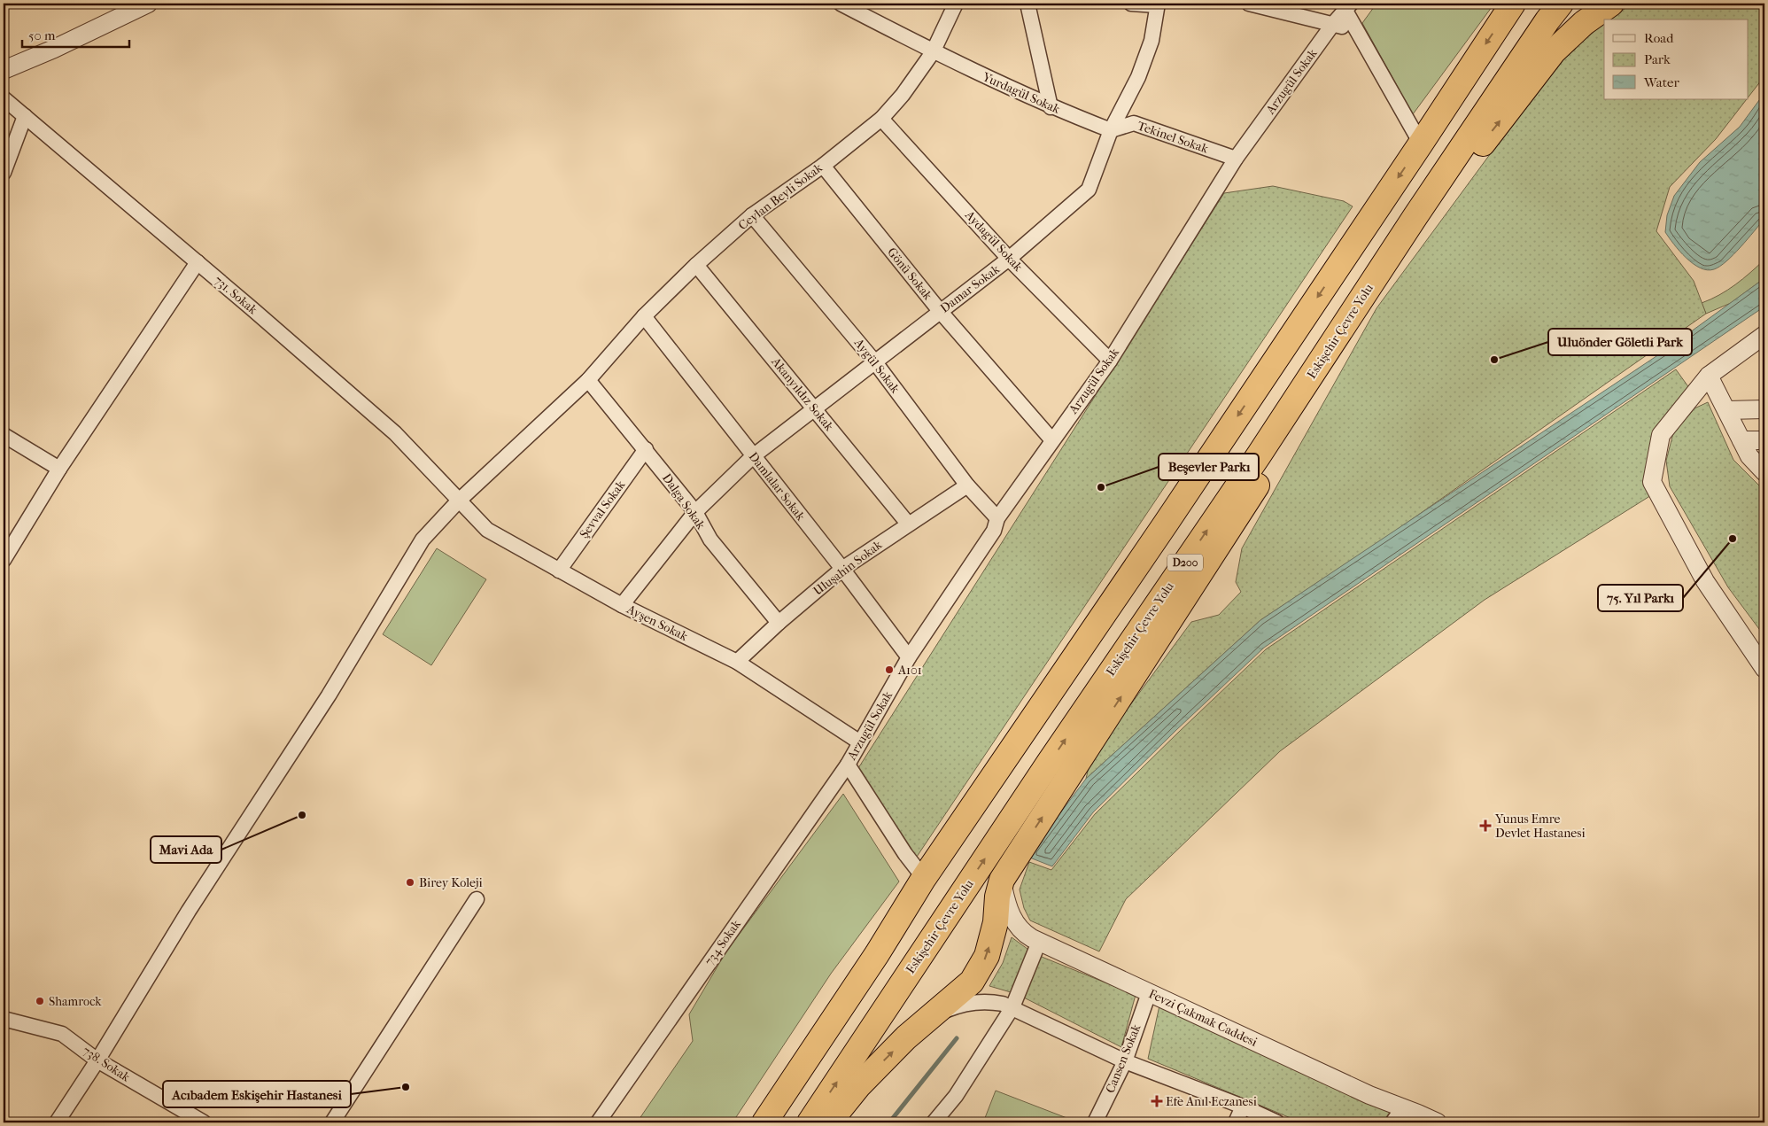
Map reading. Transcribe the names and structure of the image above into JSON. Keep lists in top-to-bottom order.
{
  "streets": {
    "highway": ["Eskişehir Çevre Yolu", "D200"],
    "street": [
      "Arzugül Sokak",
      "Yurdagül Sokak",
      "Tekinel Sokak",
      "Ceylan Beyli Sokak",
      "Aydagül Sokak",
      "Gönü Sokak",
      "Damar Sokak",
      "731. Sokak",
      "Aygül Sokak",
      "Akanyıldız Sokak",
      "Damlalar Sokak",
      "Dalga Sokak",
      "Şevval Sokak",
      "Uluşahin Sokak",
      "Ayşen Sokak",
      "734 Sokak",
      "Fevzi Çakmak Caddesi",
      "Cansen Sokak",
      "738. Sokak"
    ]
  },
  "crossings": [
    ["Arzugül Sokak", "Tekinel Sokak"],
    ["Arzugül Sokak", "Aydagül Sokak"],
    ["Arzugül Sokak", "Gönü Sokak"],
    ["Arzugül Sokak", "Aygül Sokak"],
    ["Arzugül Sokak", "Damlalar Sokak"],
    ["Arzugül Sokak", "Ayşen Sokak"],
    ["Arzugül Sokak", "734 Sokak"],
    ["Yurdagül Sokak", "Tekinel Sokak"],
    ["Yurdagül Sokak", "Ceylan Beyli Sokak"],
    ["Yurdagül Sokak", "Damar Sokak"],
    ["Tekinel Sokak", "Damar Sokak"],
    ["Ceylan Beyli Sokak", "Aydagül Sokak"],
    ["Ceylan Beyli Sokak", "Gönü Sokak"],
    ["Ceylan Beyli Sokak", "731. Sokak"],
    ["Ceylan Beyli Sokak", "Aygül Sokak"],
    ["Ceylan Beyli Sokak", "Akanyıldız Sokak"],
    ["Ceylan Beyli Sokak", "Damlalar Sokak"],
    ["Ceylan Beyli Sokak", "Dalga Sokak"],
    ["Ceylan Beyli Sokak", "Ayşen Sokak"],
    ["Ceylan Beyli Sokak", "738. Sokak"],
    ["Aydagül Sokak", "Damar Sokak"],
    ["Gönü Sokak", "Damar Sokak"],
    ["Damar Sokak", "Aygül Sokak"],
    ["Damar Sokak", "Akanyıldız Sokak"],
    ["Damar Sokak", "Damlalar Sokak"],
    ["Damar Sokak", "Dalga Sokak"],
    ["Damar Sokak", "Ayşen Sokak"],
    ["731. Sokak", "Ayşen Sokak"],
    ["Aygül Sokak", "Uluşahin Sokak"],
    ["Akanyıldız Sokak", "Uluşahin Sokak"],
    ["Damlalar Sokak", "Uluşahin Sokak"],
    ["Dalga Sokak", "Şevval Sokak"],
    ["Dalga Sokak", "Uluşahin Sokak"],
    ["Şevval Sokak", "Ayşen Sokak"],
    ["Uluşahin Sokak", "Ayşen Sokak"],
    ["Fevzi Çakmak Caddesi", "Cansen Sokak"]
  ],
  "places": {
    "other": [
      "Uluönder Göletli Park",
      "Beşevler Parkı",
      "75. Yıl Parkı",
      "A101",
      "Mavi Ada",
      "Birey Koleji",
      "Shamrock",
      "Acıbadem Eskişehir Hastanesi"
    ],
    "health": ["Yunus Emre Devlet Hastanesi", "Efe Anıl Eczanesi"]
  },
  "legend": ["Road", "Park", "Water"],
  "scale_bar": "50 m"
}
